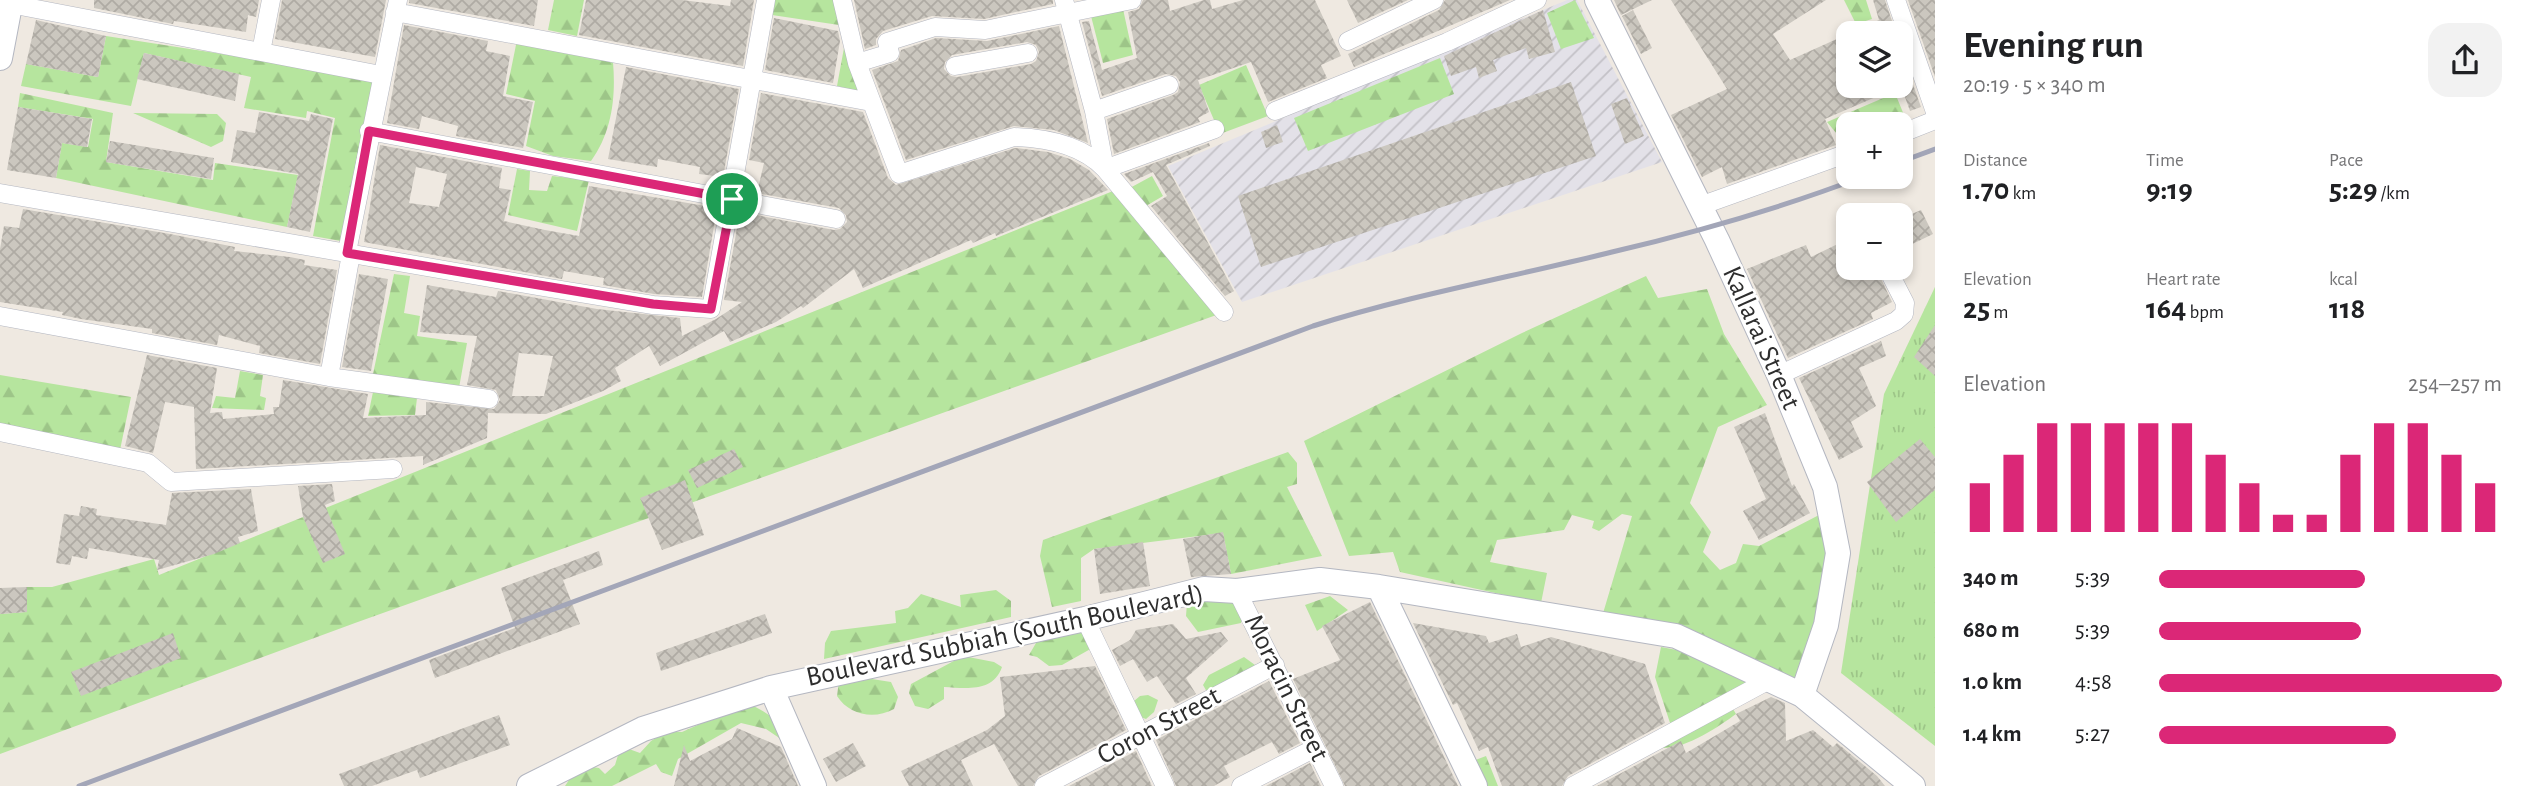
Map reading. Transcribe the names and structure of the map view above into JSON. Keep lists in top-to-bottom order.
{
  "streets": {
    "main road": ["Kallarai Street", "Boulevard Subbiah (South Boulevard)"],
    "street": ["Moracin Street", "Coron Street"]
  },
  "crossings": [
    ["Kallarai Street", "Boulevard Subbiah (South Boulevard)"],
    ["Boulevard Subbiah (South Boulevard)", "Moracin Street"],
    ["Moracin Street", "Coron Street"]
  ],
  "page": {
    "heading": ["Evening run", "20:19 · 5 × 340 m"],
    "map_buttons": ["+", "−"],
    "stats": [
      ["Distance", "1.70 km"],
      ["Time", "9:19"],
      ["Pace", "5:29 /km"],
      ["Elevation", "25 m"],
      ["Heart rate", "164 bpm"],
      ["kcal", "118"]
    ],
    "chart": ["Elevation", "254–257 m"],
    "list": [
      {
        "name": "340 m",
        "note": "5:39"
      },
      {
        "name": "680 m",
        "note": "5:39"
      },
      {
        "name": "1.0 km",
        "note": "4:58"
      },
      {
        "name": "1.4 km",
        "note": "5:27"
      }
    ]
  }
}
